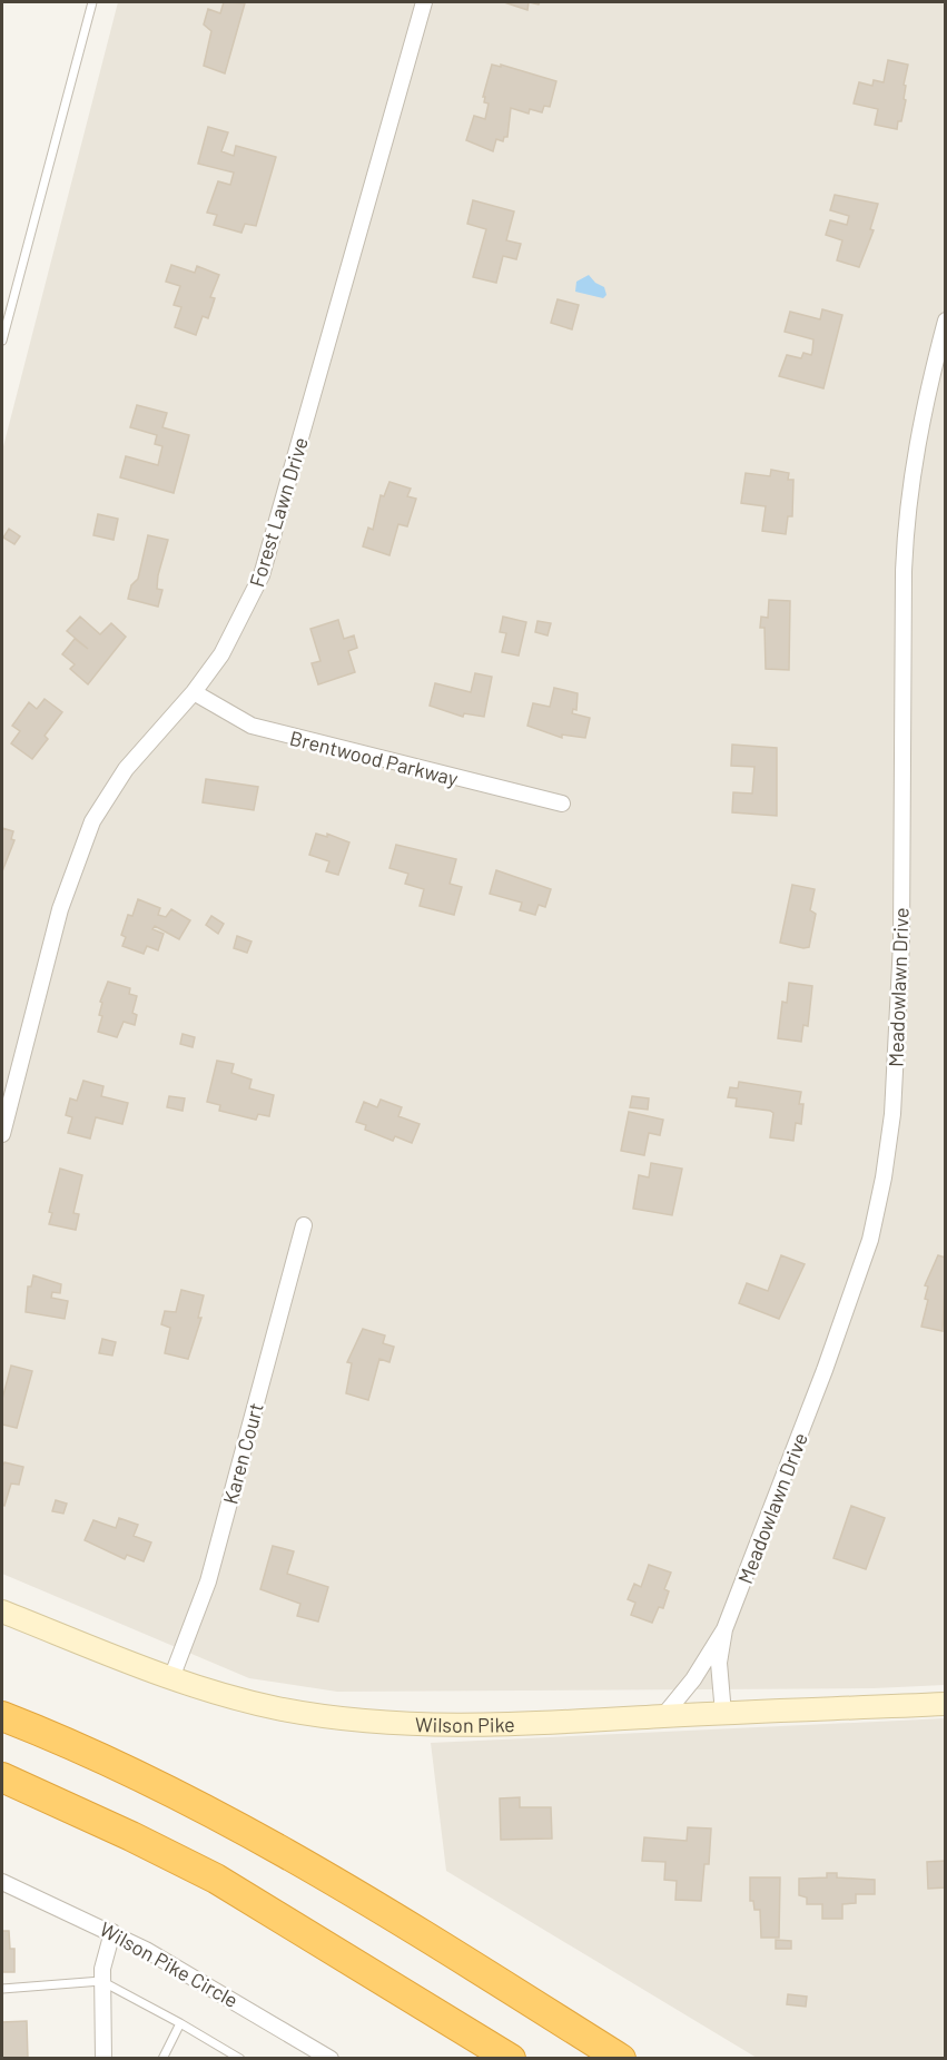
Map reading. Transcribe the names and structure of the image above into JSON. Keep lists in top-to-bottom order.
{
  "streets": {
    "main road": ["Wilson Pike"],
    "street": [
      "Forest Lawn Drive",
      "Brentwood Parkway",
      "Meadowlawn Drive",
      "Karen Court",
      "Wilson Pike Circle"
    ]
  },
  "crossings": [
    ["Forest Lawn Drive", "Brentwood Parkway"],
    ["Meadowlawn Drive", "Wilson Pike"],
    ["Karen Court", "Wilson Pike"]
  ]
}
